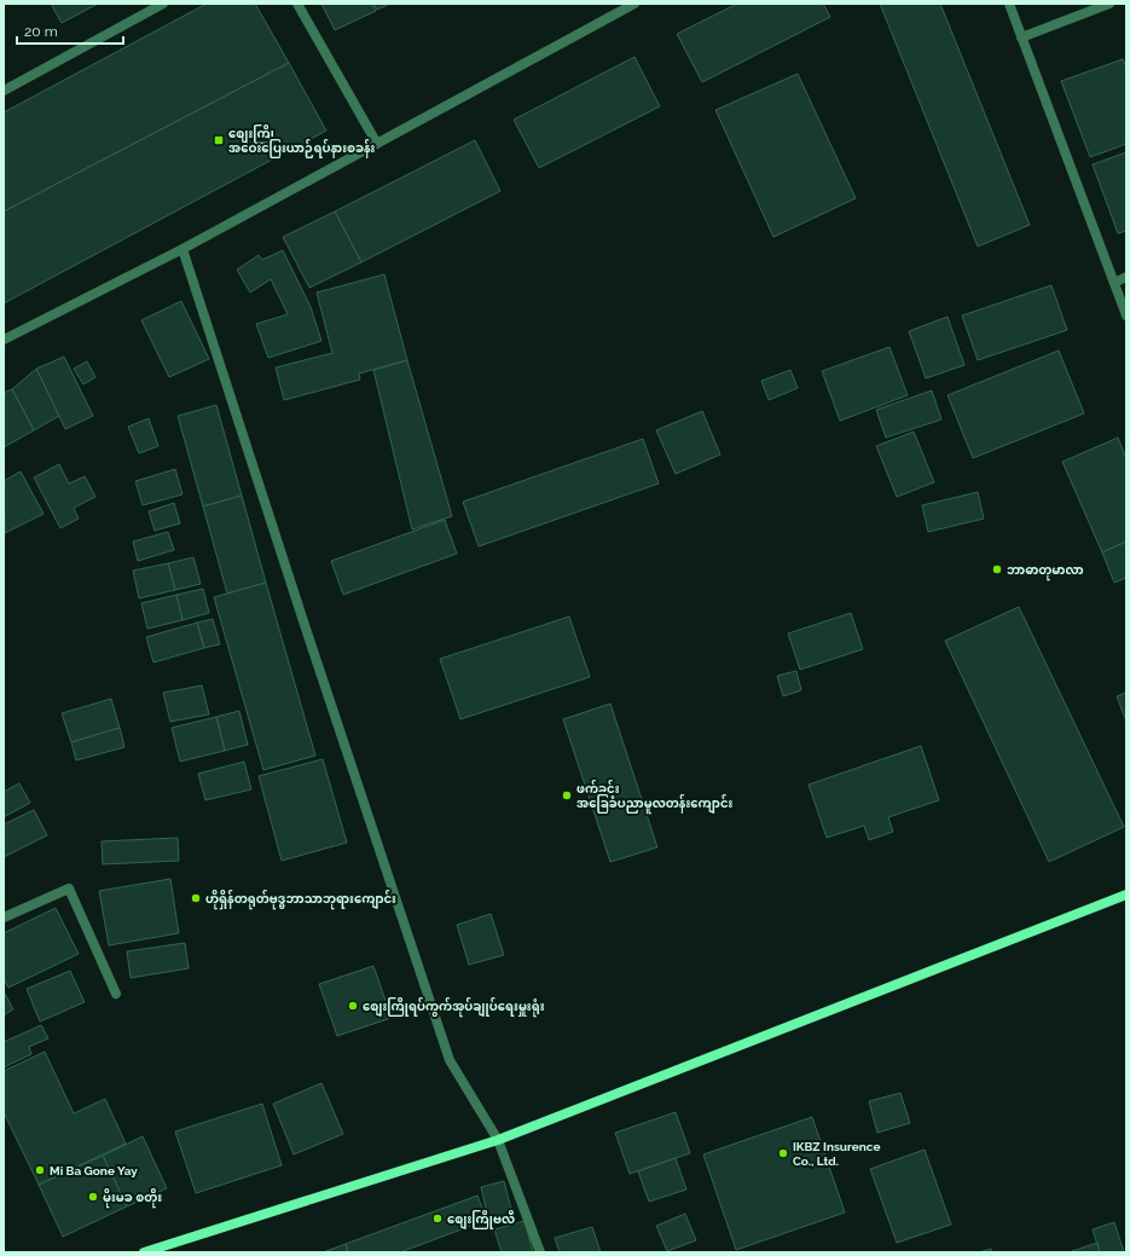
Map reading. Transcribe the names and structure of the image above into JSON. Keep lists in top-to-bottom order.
{
  "places": {
    "transit": ["စျေးကြို အဝေးပြေးယာဉ်ရပ်နားစခန်း"],
    "other": [
      "ဘာဓာတုမာလာ",
      "ဖက်ခင်း အခြေခံပညာမူလတန်းကျောင်း",
      "ဟိုရှိန်တရုတ်ဗုဒ္ဓဘာသာဘုရားကျောင်း",
      "စျေးကြိုရပ်ကွက်အုပ်ချုပ်ရေးမှူးရုံး",
      "IKBZ Insurence Co., Ltd.",
      "Mi Ba Gone Yay",
      "မိုးမခ စတိုး",
      "စျေးကြိုဗလီ"
    ]
  },
  "scale_bar": "20 m"
}
